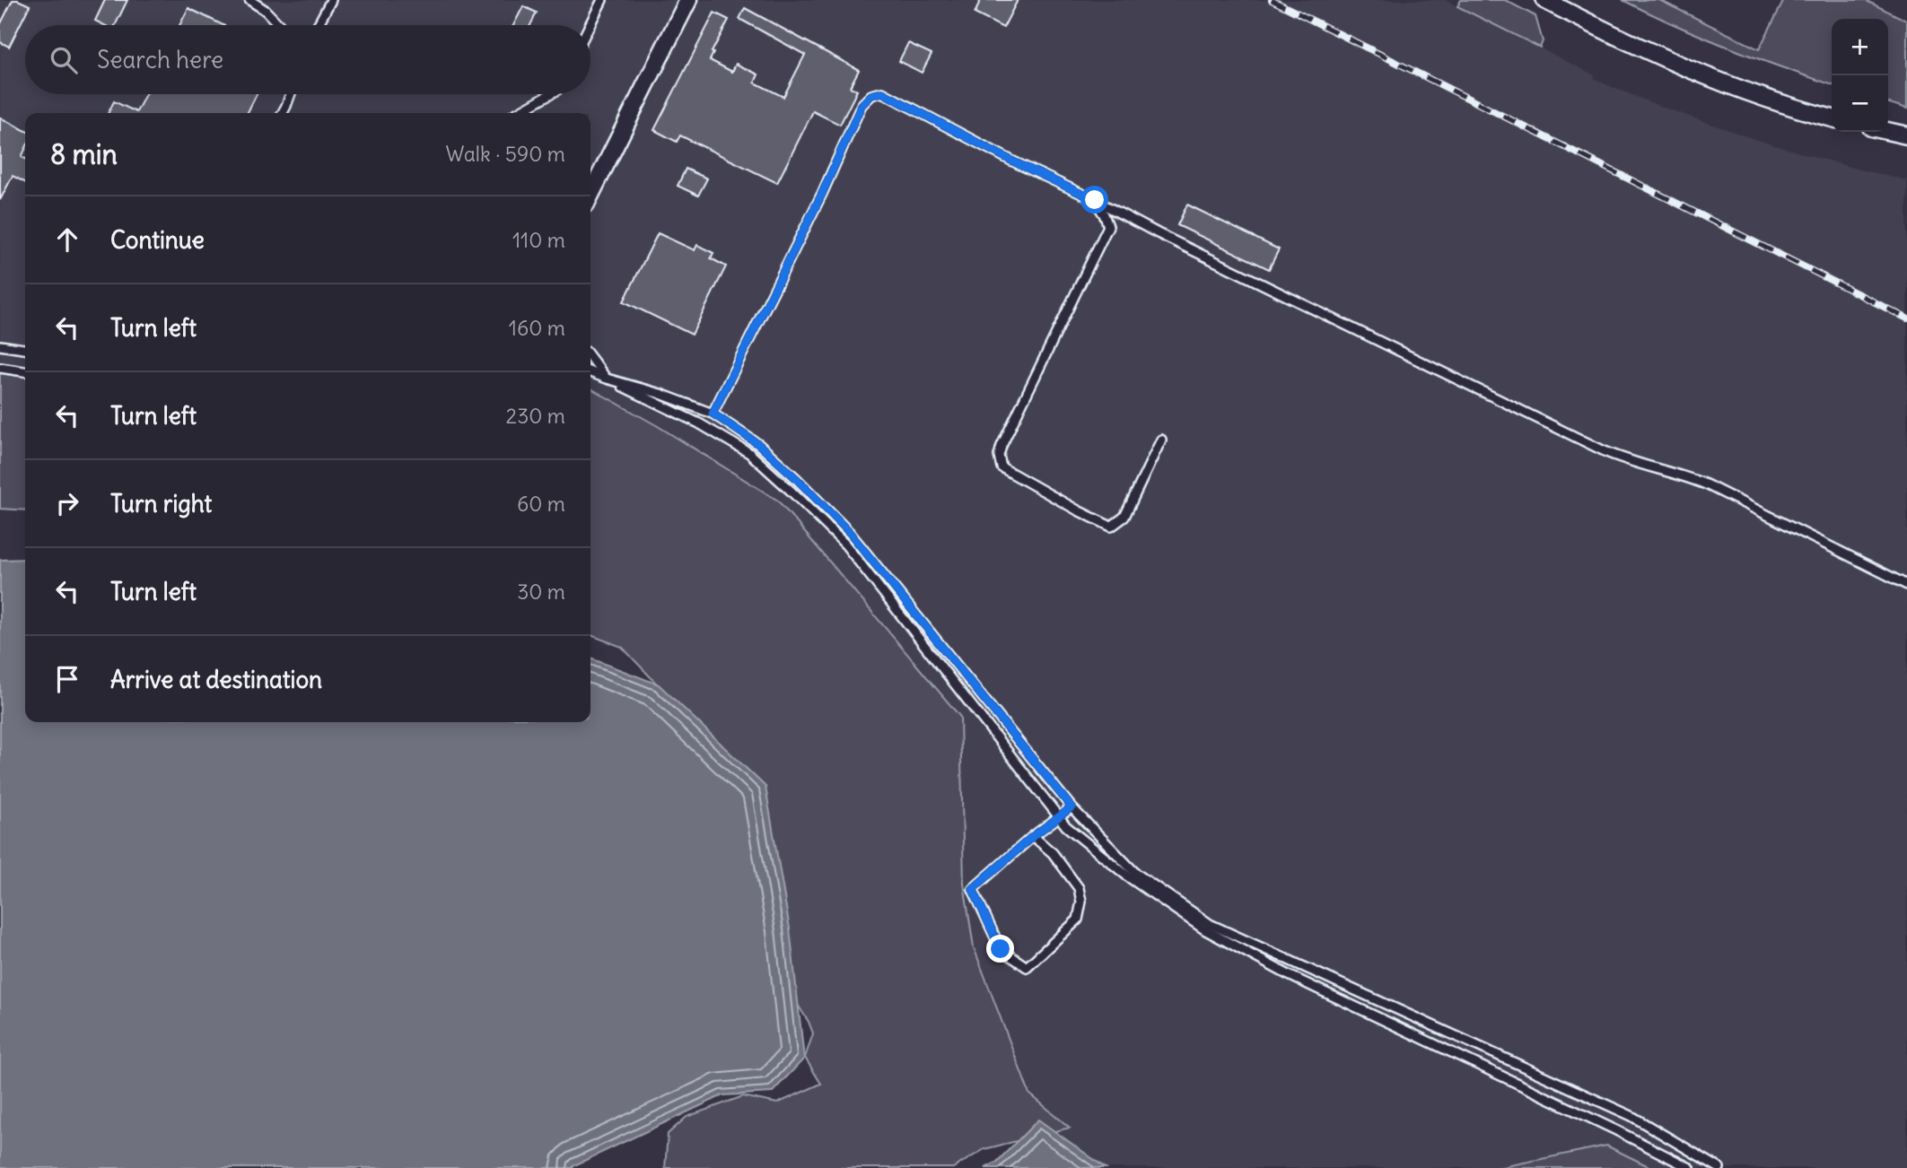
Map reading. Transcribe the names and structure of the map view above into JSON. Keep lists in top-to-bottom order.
{
  "page": {
    "map_buttons": ["+", "−"],
    "search": "Search here",
    "heading": ["8 min", "Walk · 590 m"],
    "list": [
      ["Continue", "110 m"],
      ["Turn left", "160 m"],
      ["Turn left", "230 m"],
      ["Turn right", "60 m"],
      ["Turn left", "30 m"],
      "Arrive at destination"
    ]
  }
}
